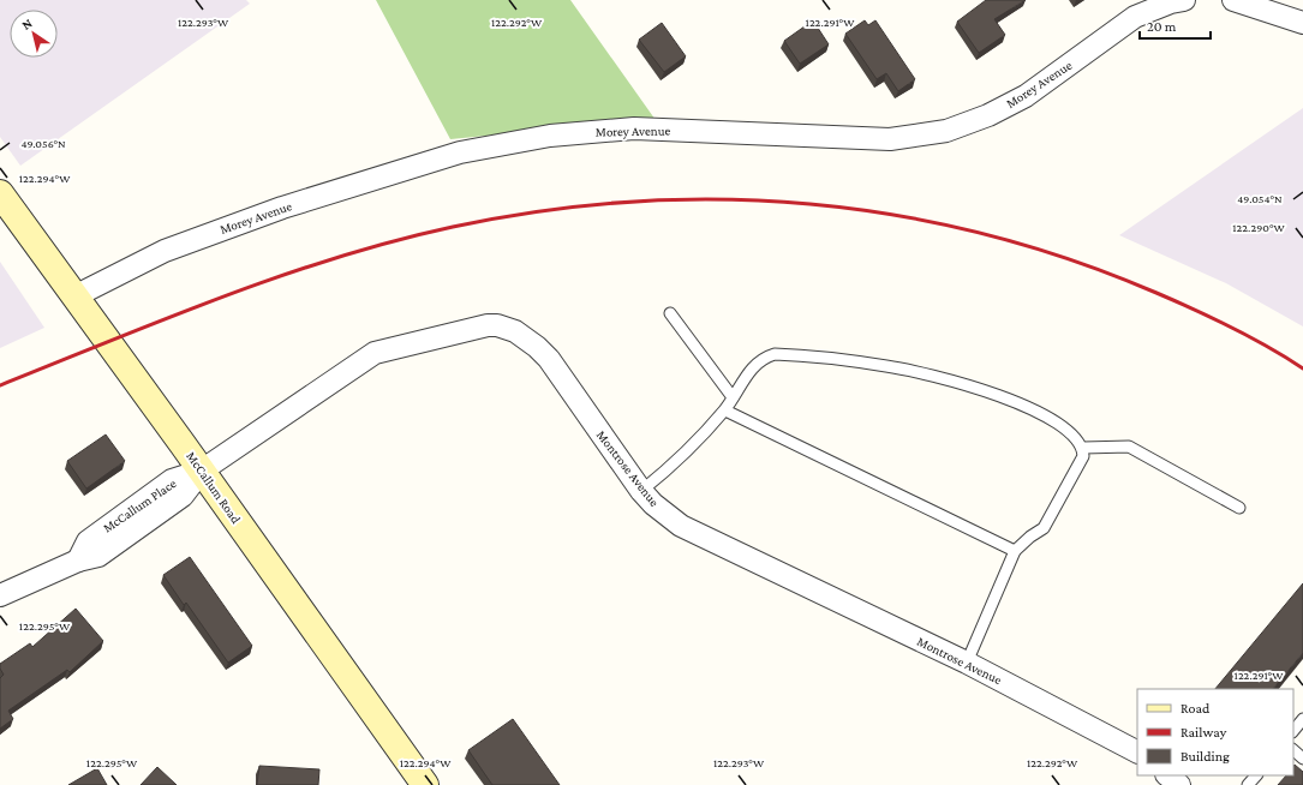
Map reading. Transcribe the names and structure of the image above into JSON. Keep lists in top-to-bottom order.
{
  "streets": {
    "street": [
      "Morey Avenue",
      "Montrose Avenue",
      "McCallum Road",
      "McCallum Place"
    ]
  },
  "crossings": [
    ["Morey Avenue", "McCallum Road"],
    ["Montrose Avenue", "McCallum Road"],
    ["Montrose Avenue", "McCallum Place"],
    ["McCallum Road", "McCallum Place"]
  ],
  "legend": ["Road", "Railway", "Building"],
  "scale_bar": "20 m",
  "north": "top left",
  "coordinates": [
    "122.293°W",
    "122.292°W",
    "122.291°W",
    "49.056°N",
    "122.294°W",
    "49.054°N",
    "122.290°W",
    "122.295°W"
  ]
}
